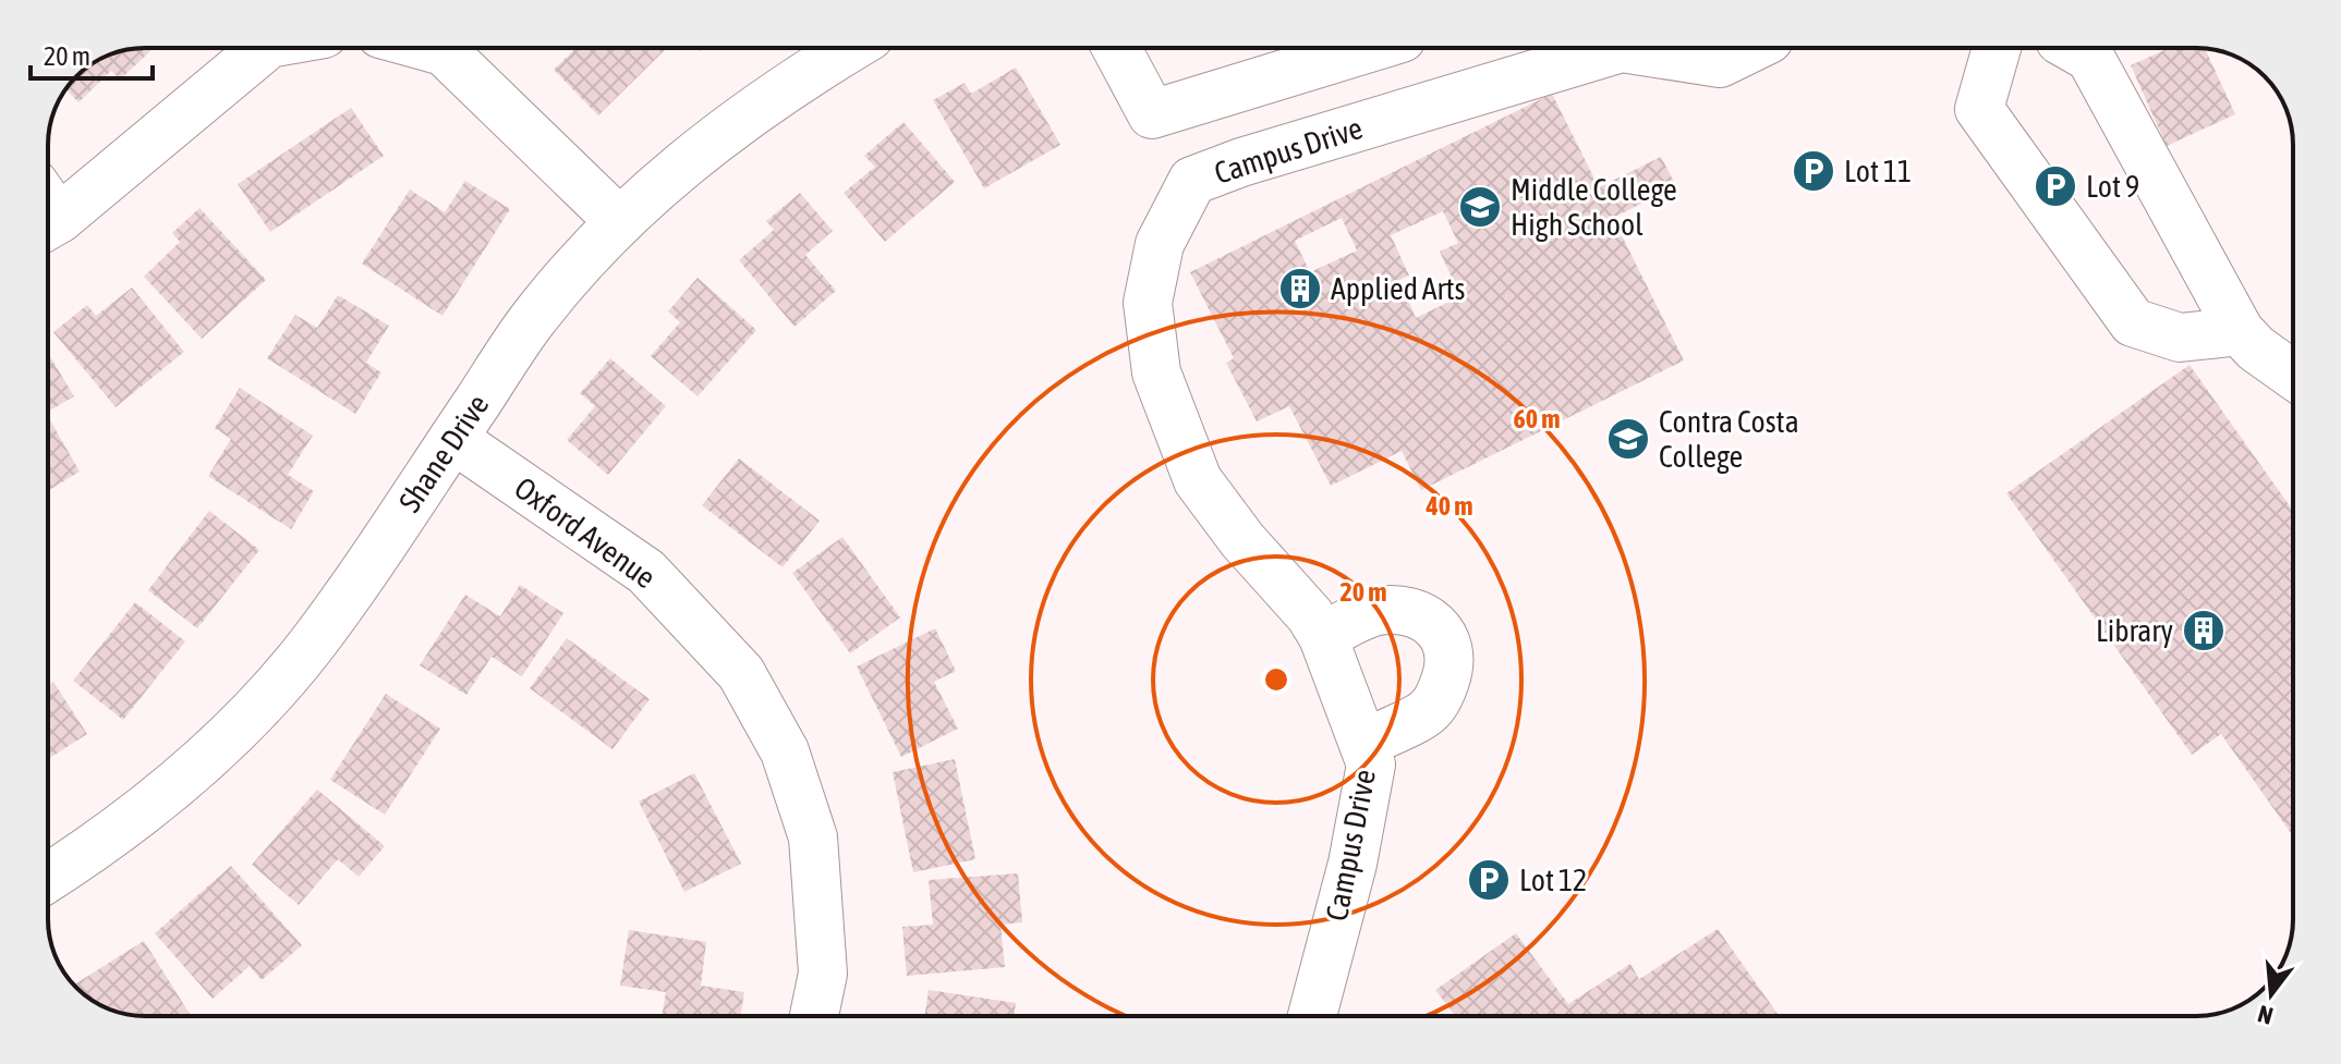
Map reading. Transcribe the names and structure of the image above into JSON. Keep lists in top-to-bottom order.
{
  "streets": {
    "street": ["Campus Drive", "Shane Drive", "Oxford Avenue"]
  },
  "crossings": [
    ["Shane Drive", "Oxford Avenue"]
  ],
  "places": {
    "parking": ["Lot 11", "Lot 9", "Lot 12"],
    "school or university": ["Middle College High School", "Contra Costa College"],
    "building": ["Applied Arts", "Library"]
  },
  "scale_bar": "20 m",
  "north": "bottom",
  "rings": ["60 m", "40 m", "20 m"]
}
